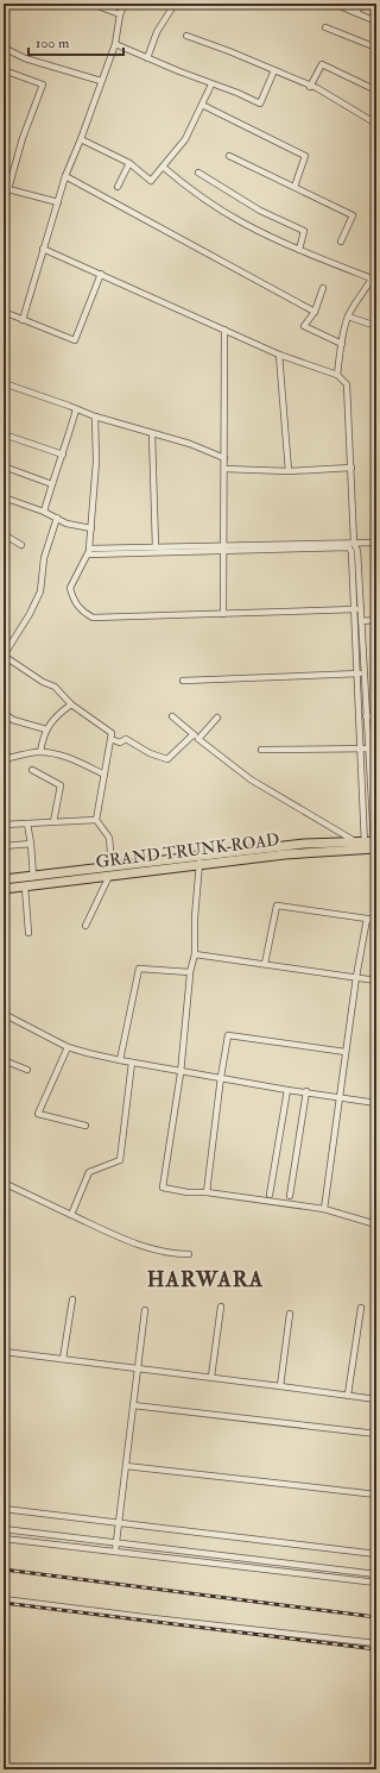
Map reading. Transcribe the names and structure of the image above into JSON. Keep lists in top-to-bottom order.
{
  "streets": {
    "highway": ["GRAND TRUNK ROAD"]
  },
  "districts": ["HARWARA"],
  "scale_bar": "100 m"
}
